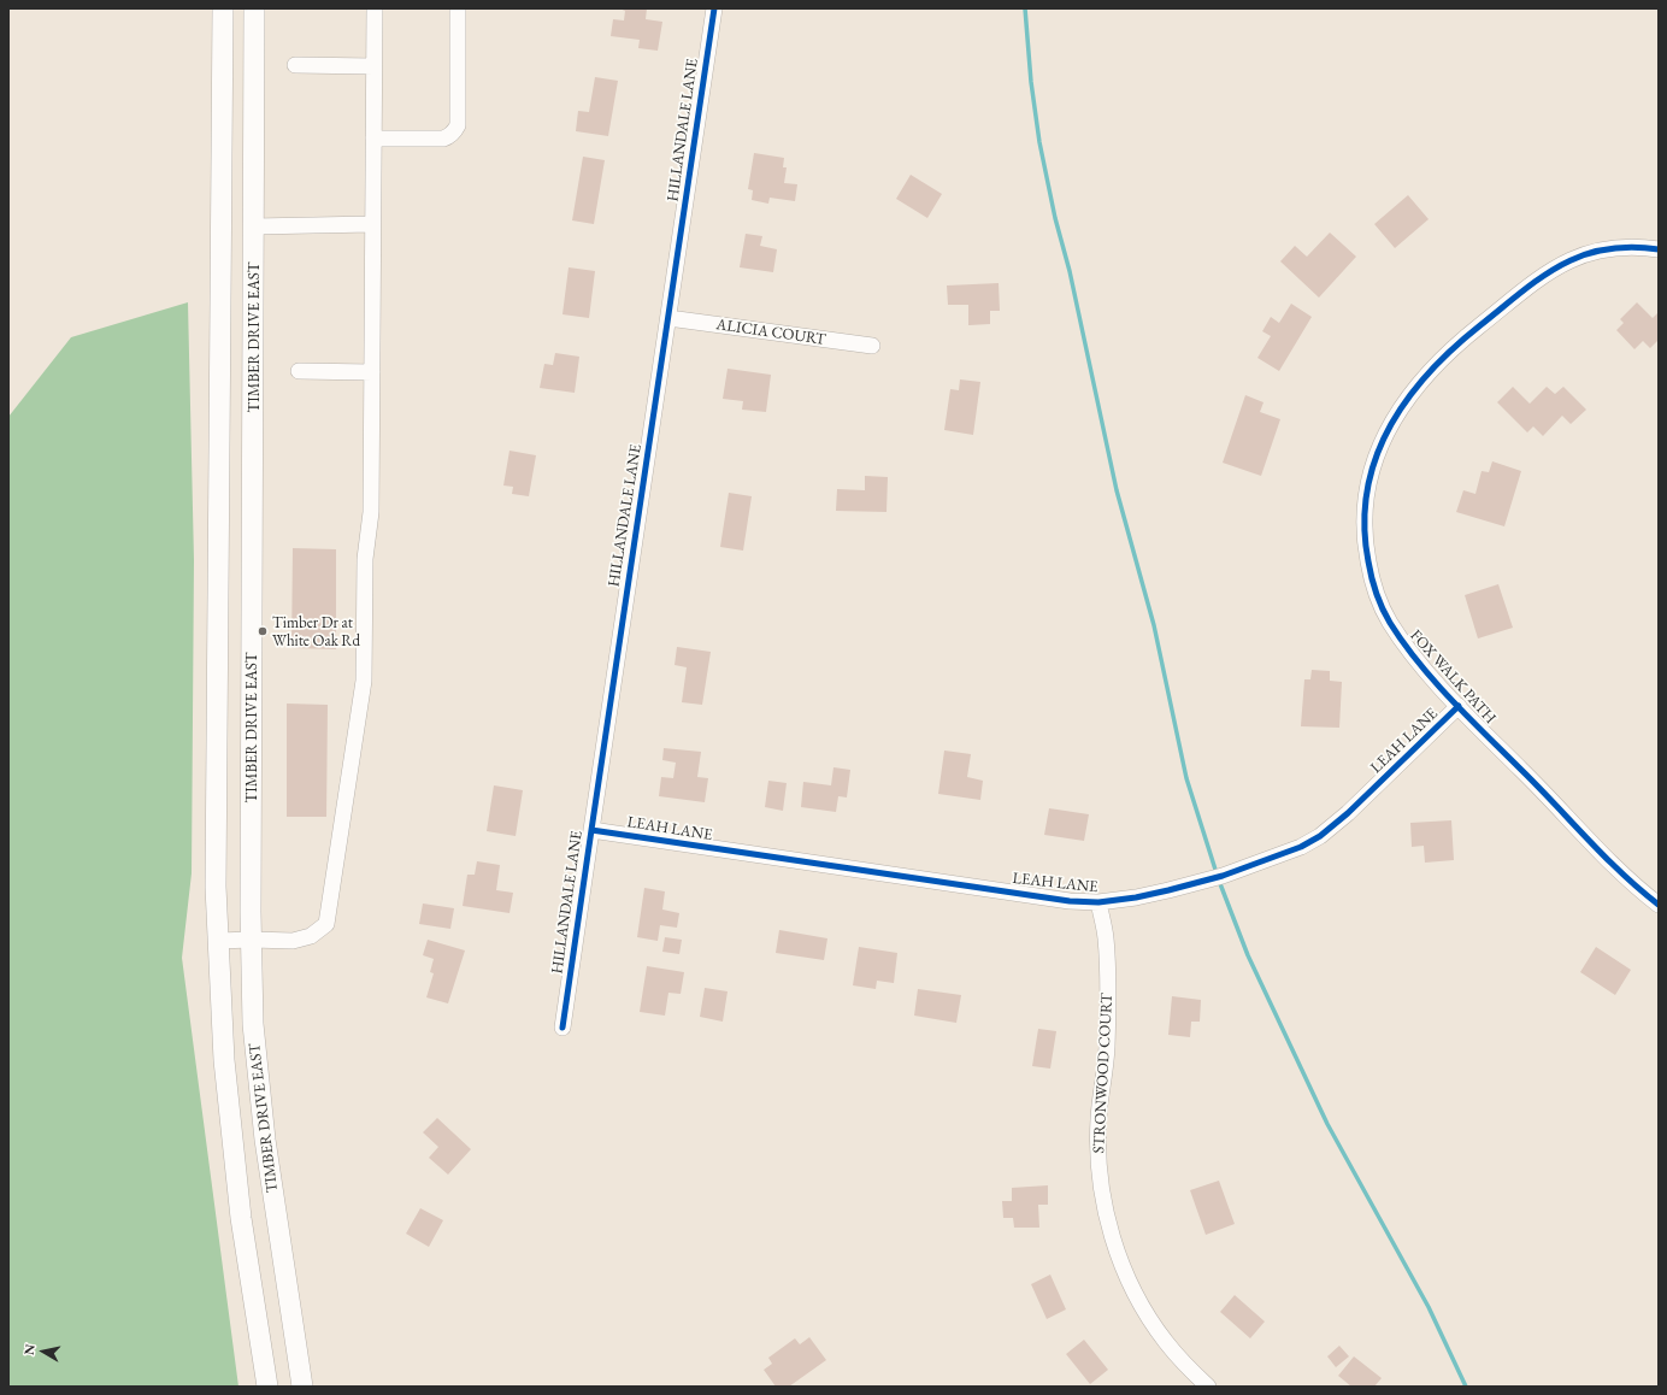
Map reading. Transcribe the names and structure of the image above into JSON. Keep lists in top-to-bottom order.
{
  "streets": {
    "main road": ["TIMBER DRIVE EAST"],
    "street": [
      "HILLANDALE LANE",
      "ALICIA COURT",
      "FOX WALK PATH",
      "LEAH LANE",
      "STRONWOOD COURT"
    ]
  },
  "crossings": [
    ["HILLANDALE LANE", "ALICIA COURT"],
    ["HILLANDALE LANE", "LEAH LANE"],
    ["FOX WALK PATH", "LEAH LANE"],
    ["LEAH LANE", "STRONWOOD COURT"]
  ],
  "places": ["Timber Dr at White Oak Rd"],
  "north": "left"
}
